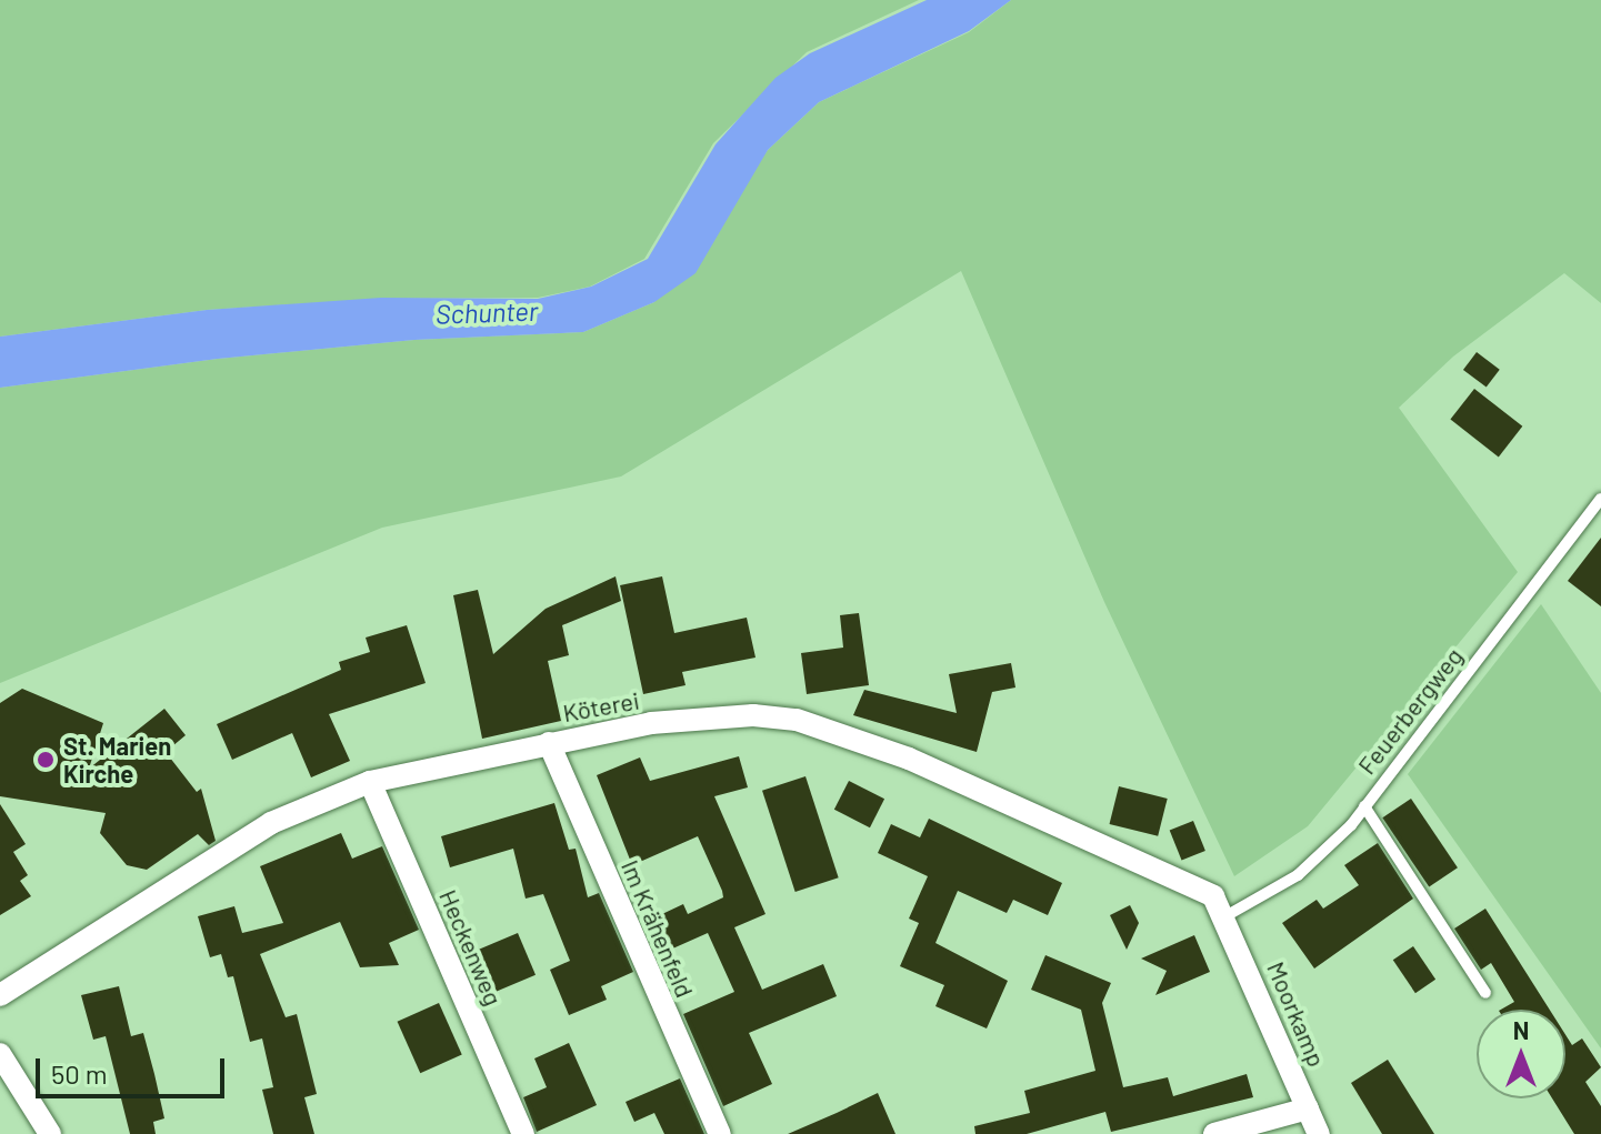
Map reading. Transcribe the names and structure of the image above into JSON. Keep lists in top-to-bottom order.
{
  "streets": {
    "street": [
      "Köterei",
      "Im Krähenfeld",
      "Heckenweg",
      "Moorkamp"
    ],
    "lane": ["Feuerbergweg"]
  },
  "crossings": [
    ["Köterei", "Feuerbergweg"],
    ["Köterei", "Im Krähenfeld"],
    ["Köterei", "Heckenweg"],
    ["Köterei", "Moorkamp"],
    ["Feuerbergweg", "Moorkamp"]
  ],
  "water": ["Schunter"],
  "places": ["St. Marien Kirche"],
  "scale_bar": "50 m",
  "north": "top"
}
